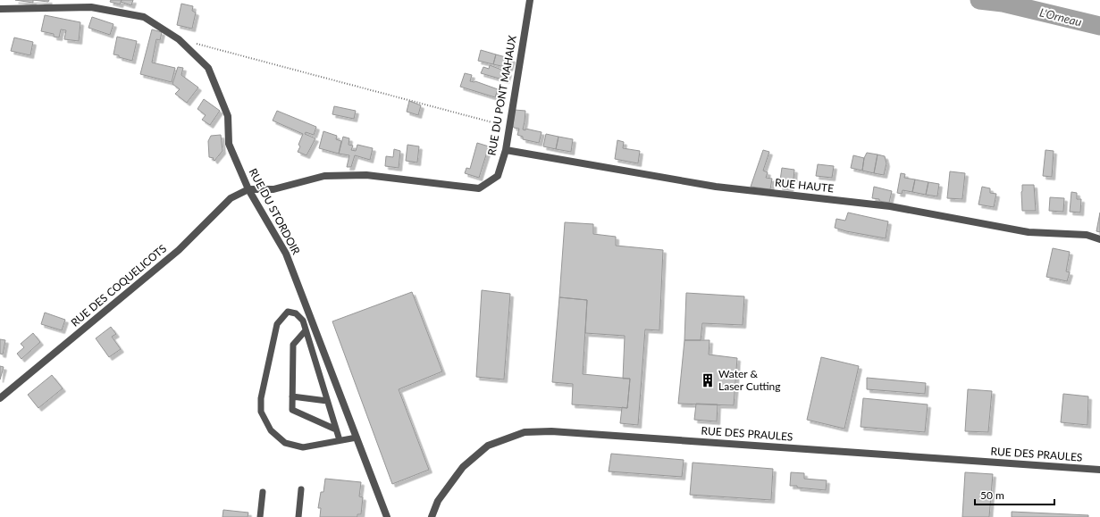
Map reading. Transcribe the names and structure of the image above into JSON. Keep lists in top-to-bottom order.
{
  "streets": {
    "street": [
      "RUE DU PONT MAHAUX",
      "RUE HAUTE",
      "RUE DU STORDOIR",
      "RUE DES COQUELICOTS",
      "RUE DES PRAULES"
    ]
  },
  "crossings": [
    ["RUE DU PONT MAHAUX", "RUE HAUTE"],
    ["RUE DU PONT MAHAUX", "RUE DU STORDOIR"],
    ["RUE DU PONT MAHAUX", "RUE DES COQUELICOTS"],
    ["RUE DU STORDOIR", "RUE DES COQUELICOTS"]
  ],
  "water": ["L'Orneau"],
  "places": {
    "building": ["Water & Laser Cutting"]
  },
  "scale_bar": "50 m"
}
